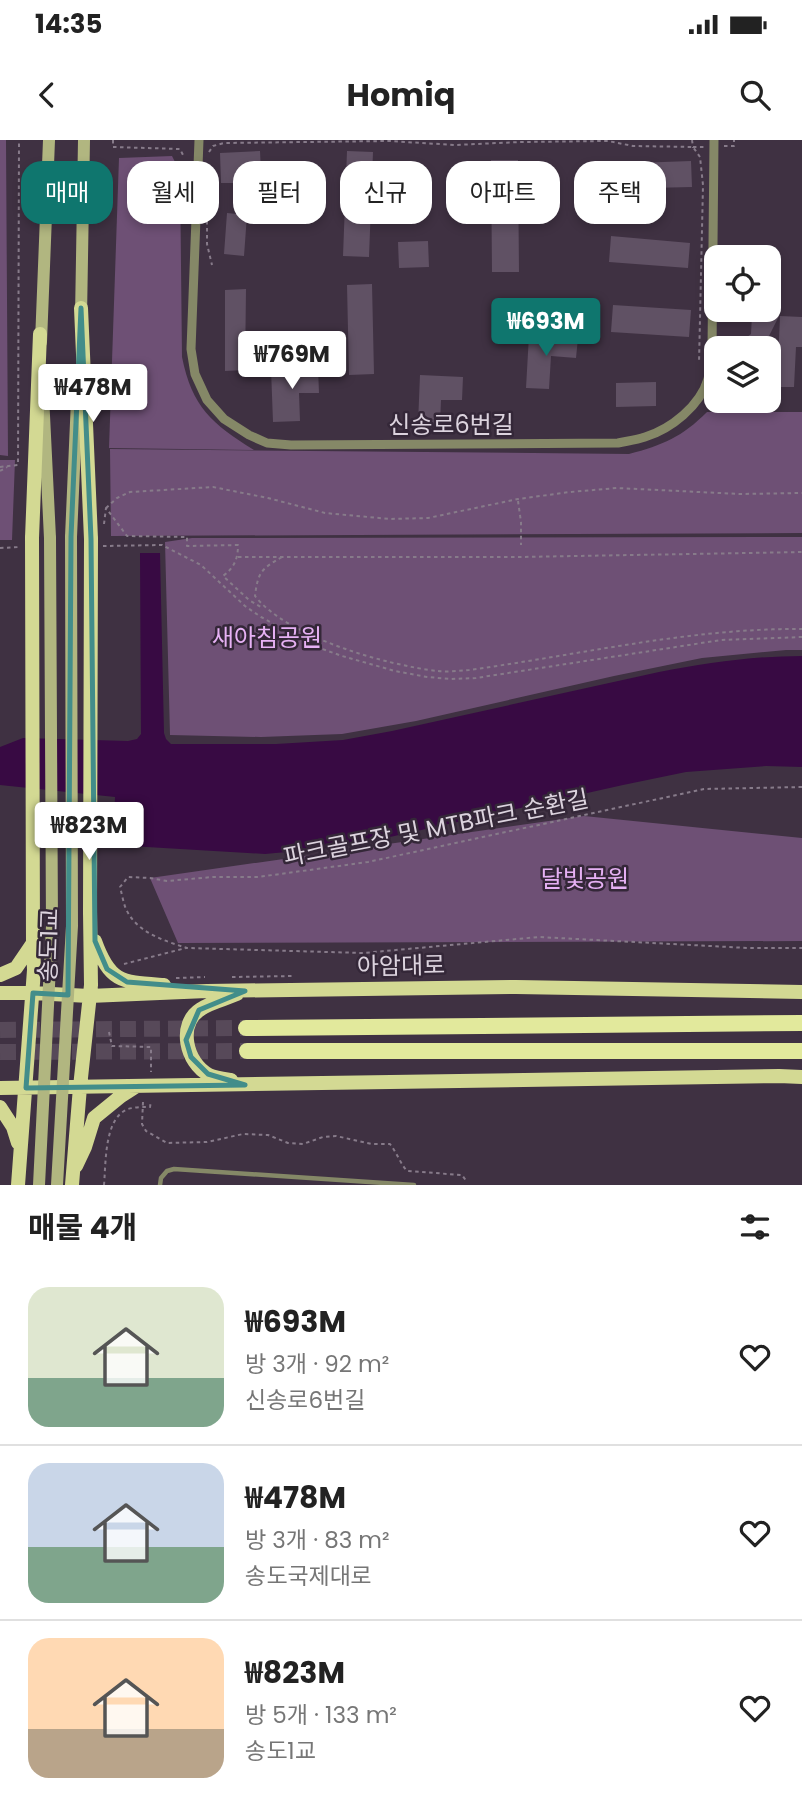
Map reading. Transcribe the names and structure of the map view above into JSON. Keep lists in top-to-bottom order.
{
  "streets": {
    "main road": ["송도1교", "아암대로"],
    "street": ["신송로6번길"],
    "path": ["파크골프장 및 MTB파크 순환길"]
  },
  "parks": ["새아침공원", "달빛공원"],
  "page": {
    "status": "14:35",
    "header": "Homiq",
    "chip": [
      "매매",
      "월세",
      "필터",
      "신규",
      "아파트",
      "주택"
    ],
    "price": [
      "₩693M",
      "₩769M",
      "₩478M",
      "₩823M"
    ],
    "heading": "매물 4개",
    "list": [
      {
        "name": "₩693M",
        "note": "방 3개 · 92 m² · 신송로6번길"
      },
      {
        "name": "₩478M",
        "note": "방 3개 · 83 m² · 송도국제대로"
      },
      {
        "name": "₩823M",
        "note": "방 5개 · 133 m² · 송도1교"
      }
    ]
  }
}
